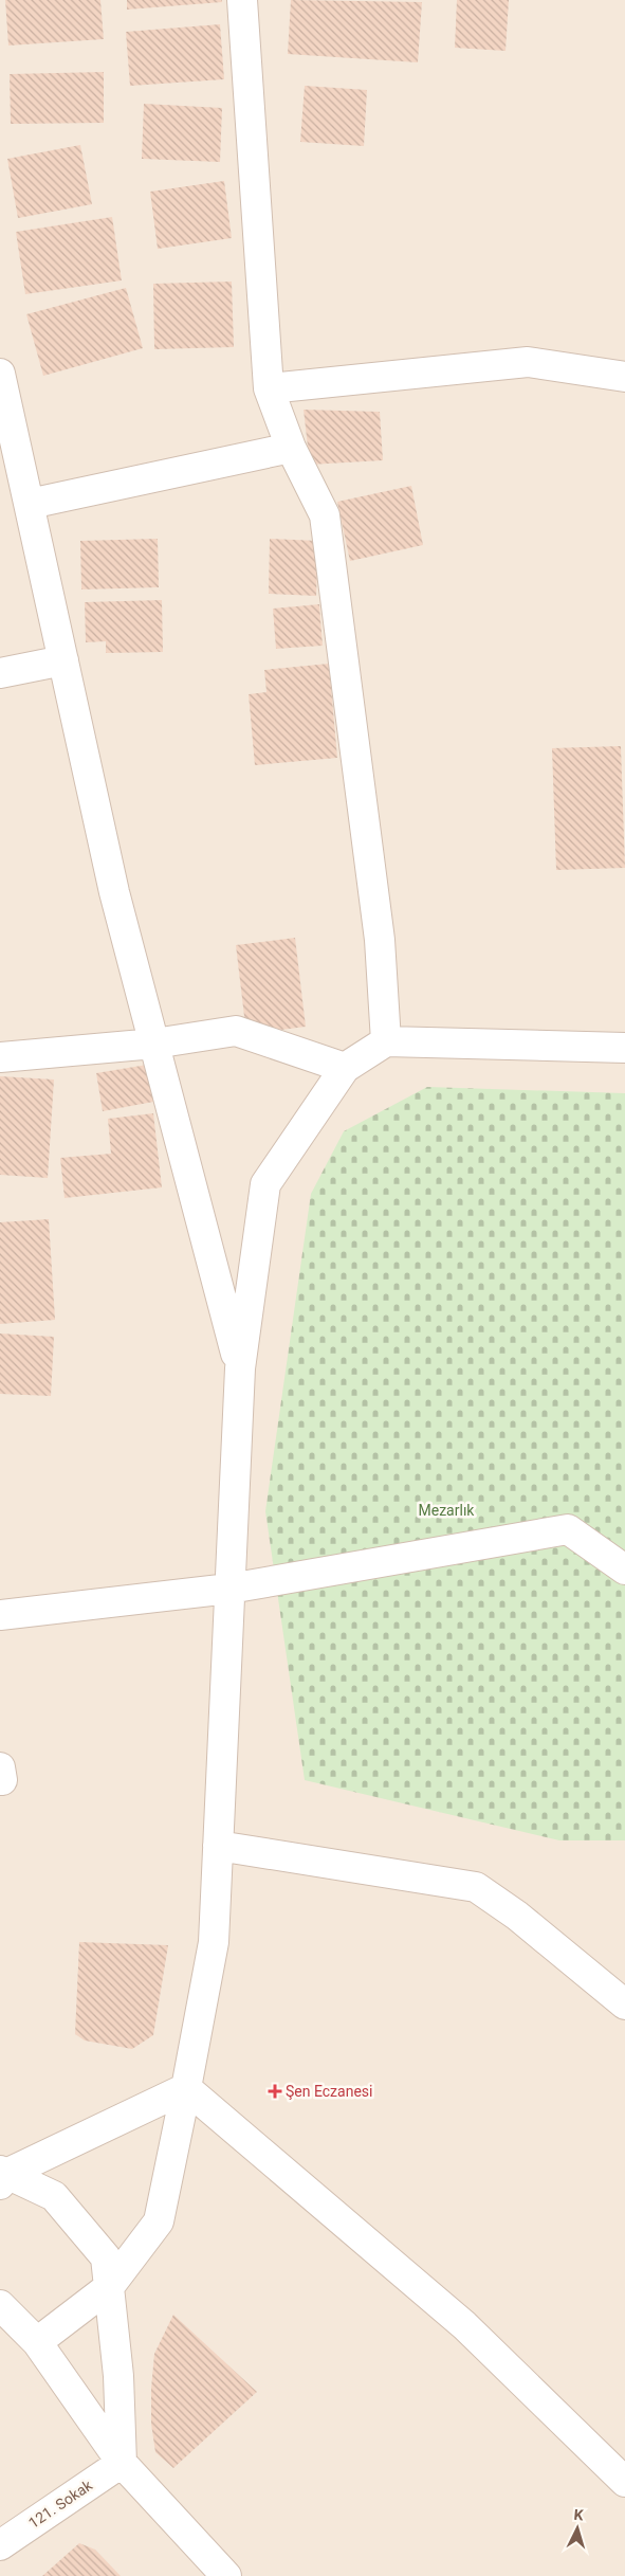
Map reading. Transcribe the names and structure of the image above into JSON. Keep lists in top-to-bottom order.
{
  "streets": {
    "street": ["121. Sokak"]
  },
  "parks": ["Mezarlık"],
  "places": {
    "health": ["Şen Eczanesi"]
  },
  "north": "top"
}
